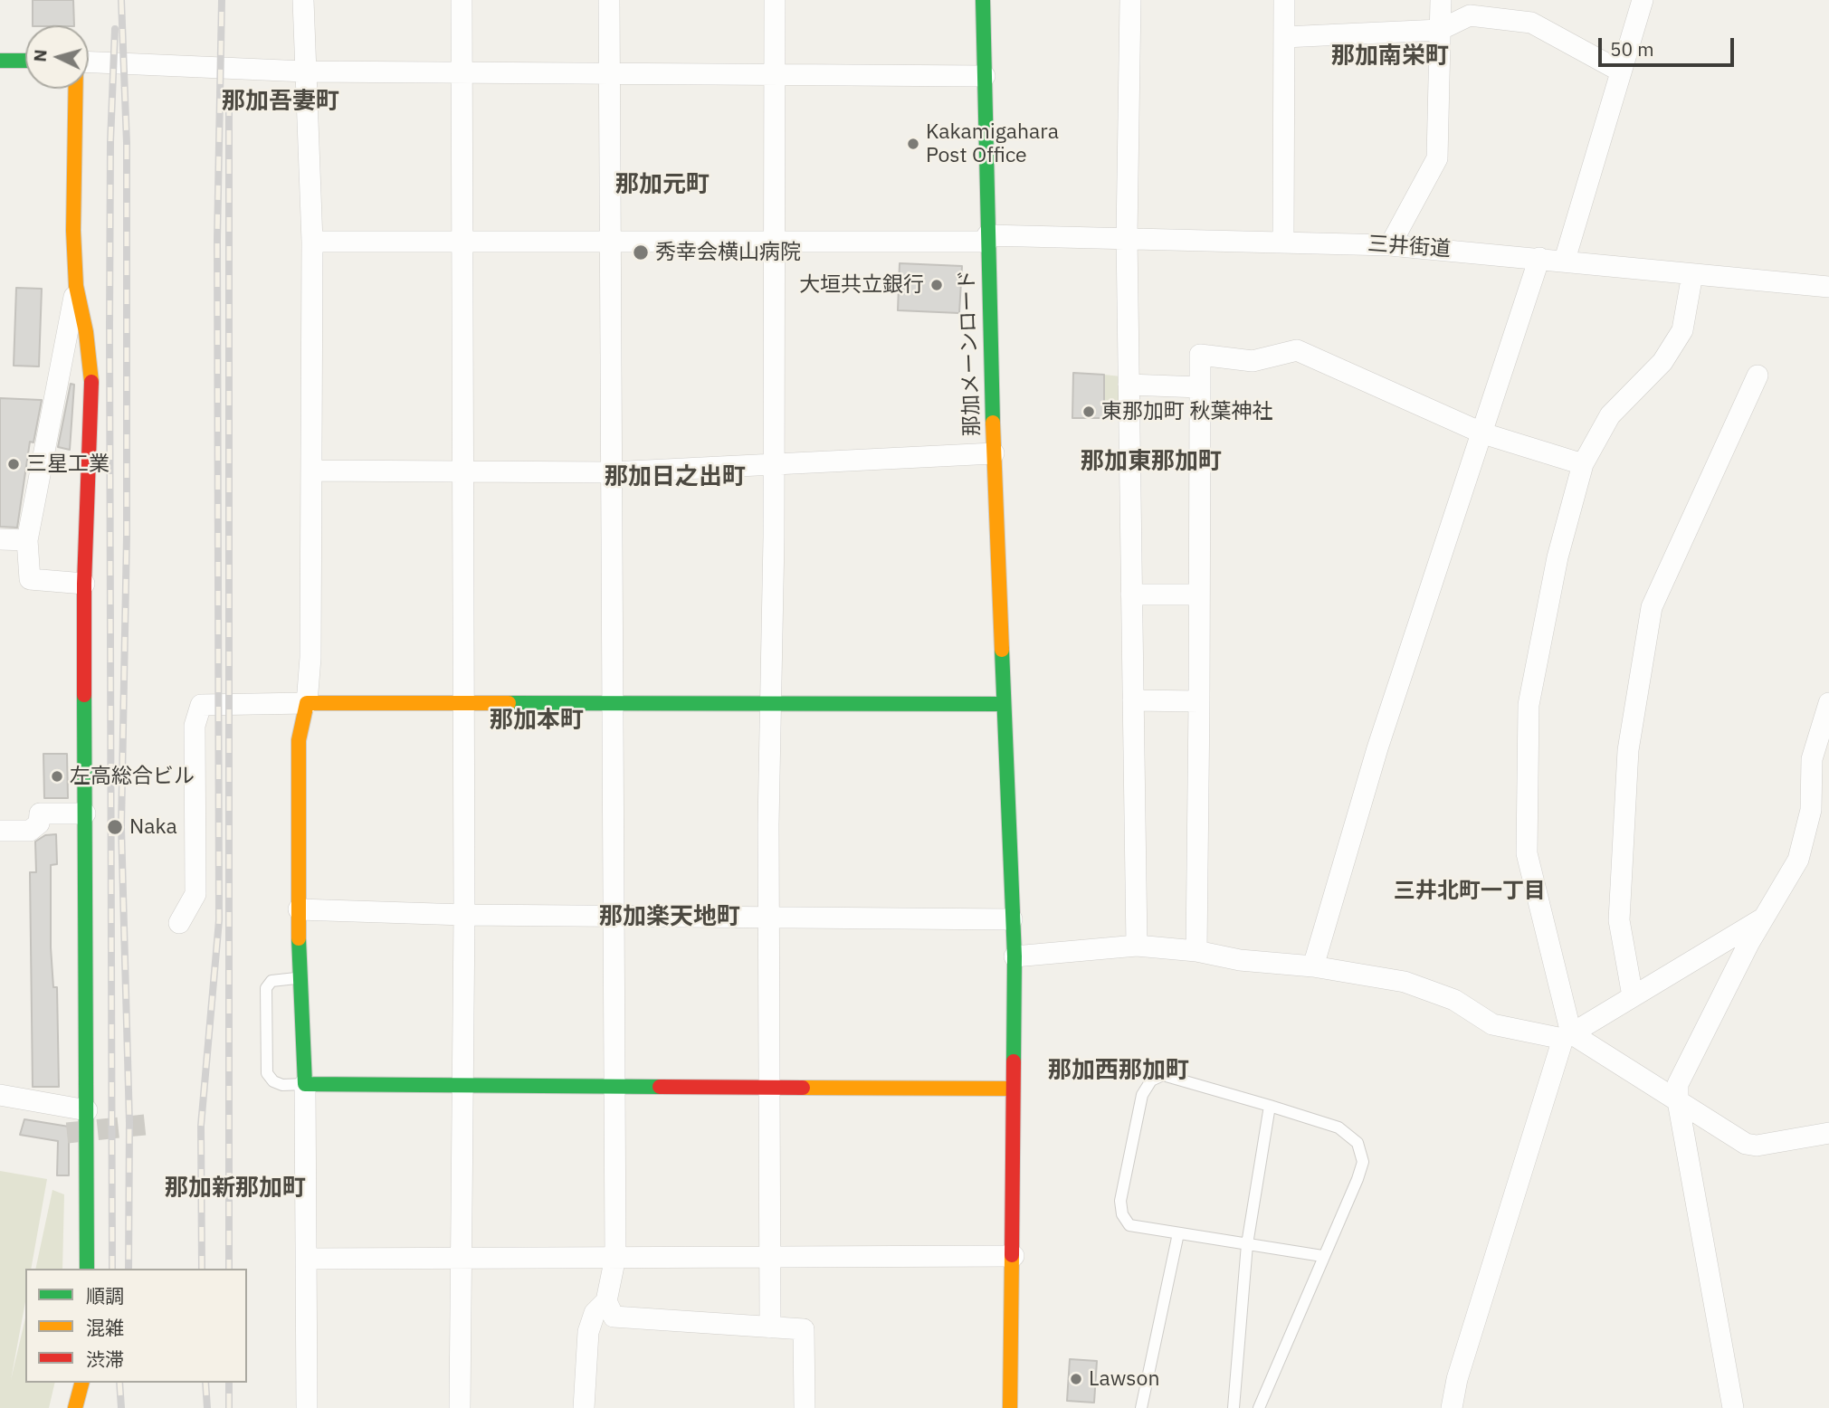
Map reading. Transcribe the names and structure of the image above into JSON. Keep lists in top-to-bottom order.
{
  "streets": {
    "street": ["三井街道", "那加メーンロード"]
  },
  "crossings": [
    ["三井街道", "那加メーンロード"]
  ],
  "districts": [
    "那加南栄町",
    "那加吾妻町",
    "那加元町",
    "那加東那加町",
    "那加日之出町",
    "那加本町",
    "三井北町一丁目",
    "那加楽天地町",
    "那加西那加町",
    "那加新那加町"
  ],
  "places": [
    "Kakamigahara Post Office",
    "秀幸会横山病院",
    "大垣共立銀行",
    "東那加町 秋葉神社",
    "三星工業",
    "左高総合ビル",
    "Naka",
    "Lawson"
  ],
  "legend": ["順調", "混雑", "渋滞"],
  "scale_bar": "50 m",
  "north": "left"
}
